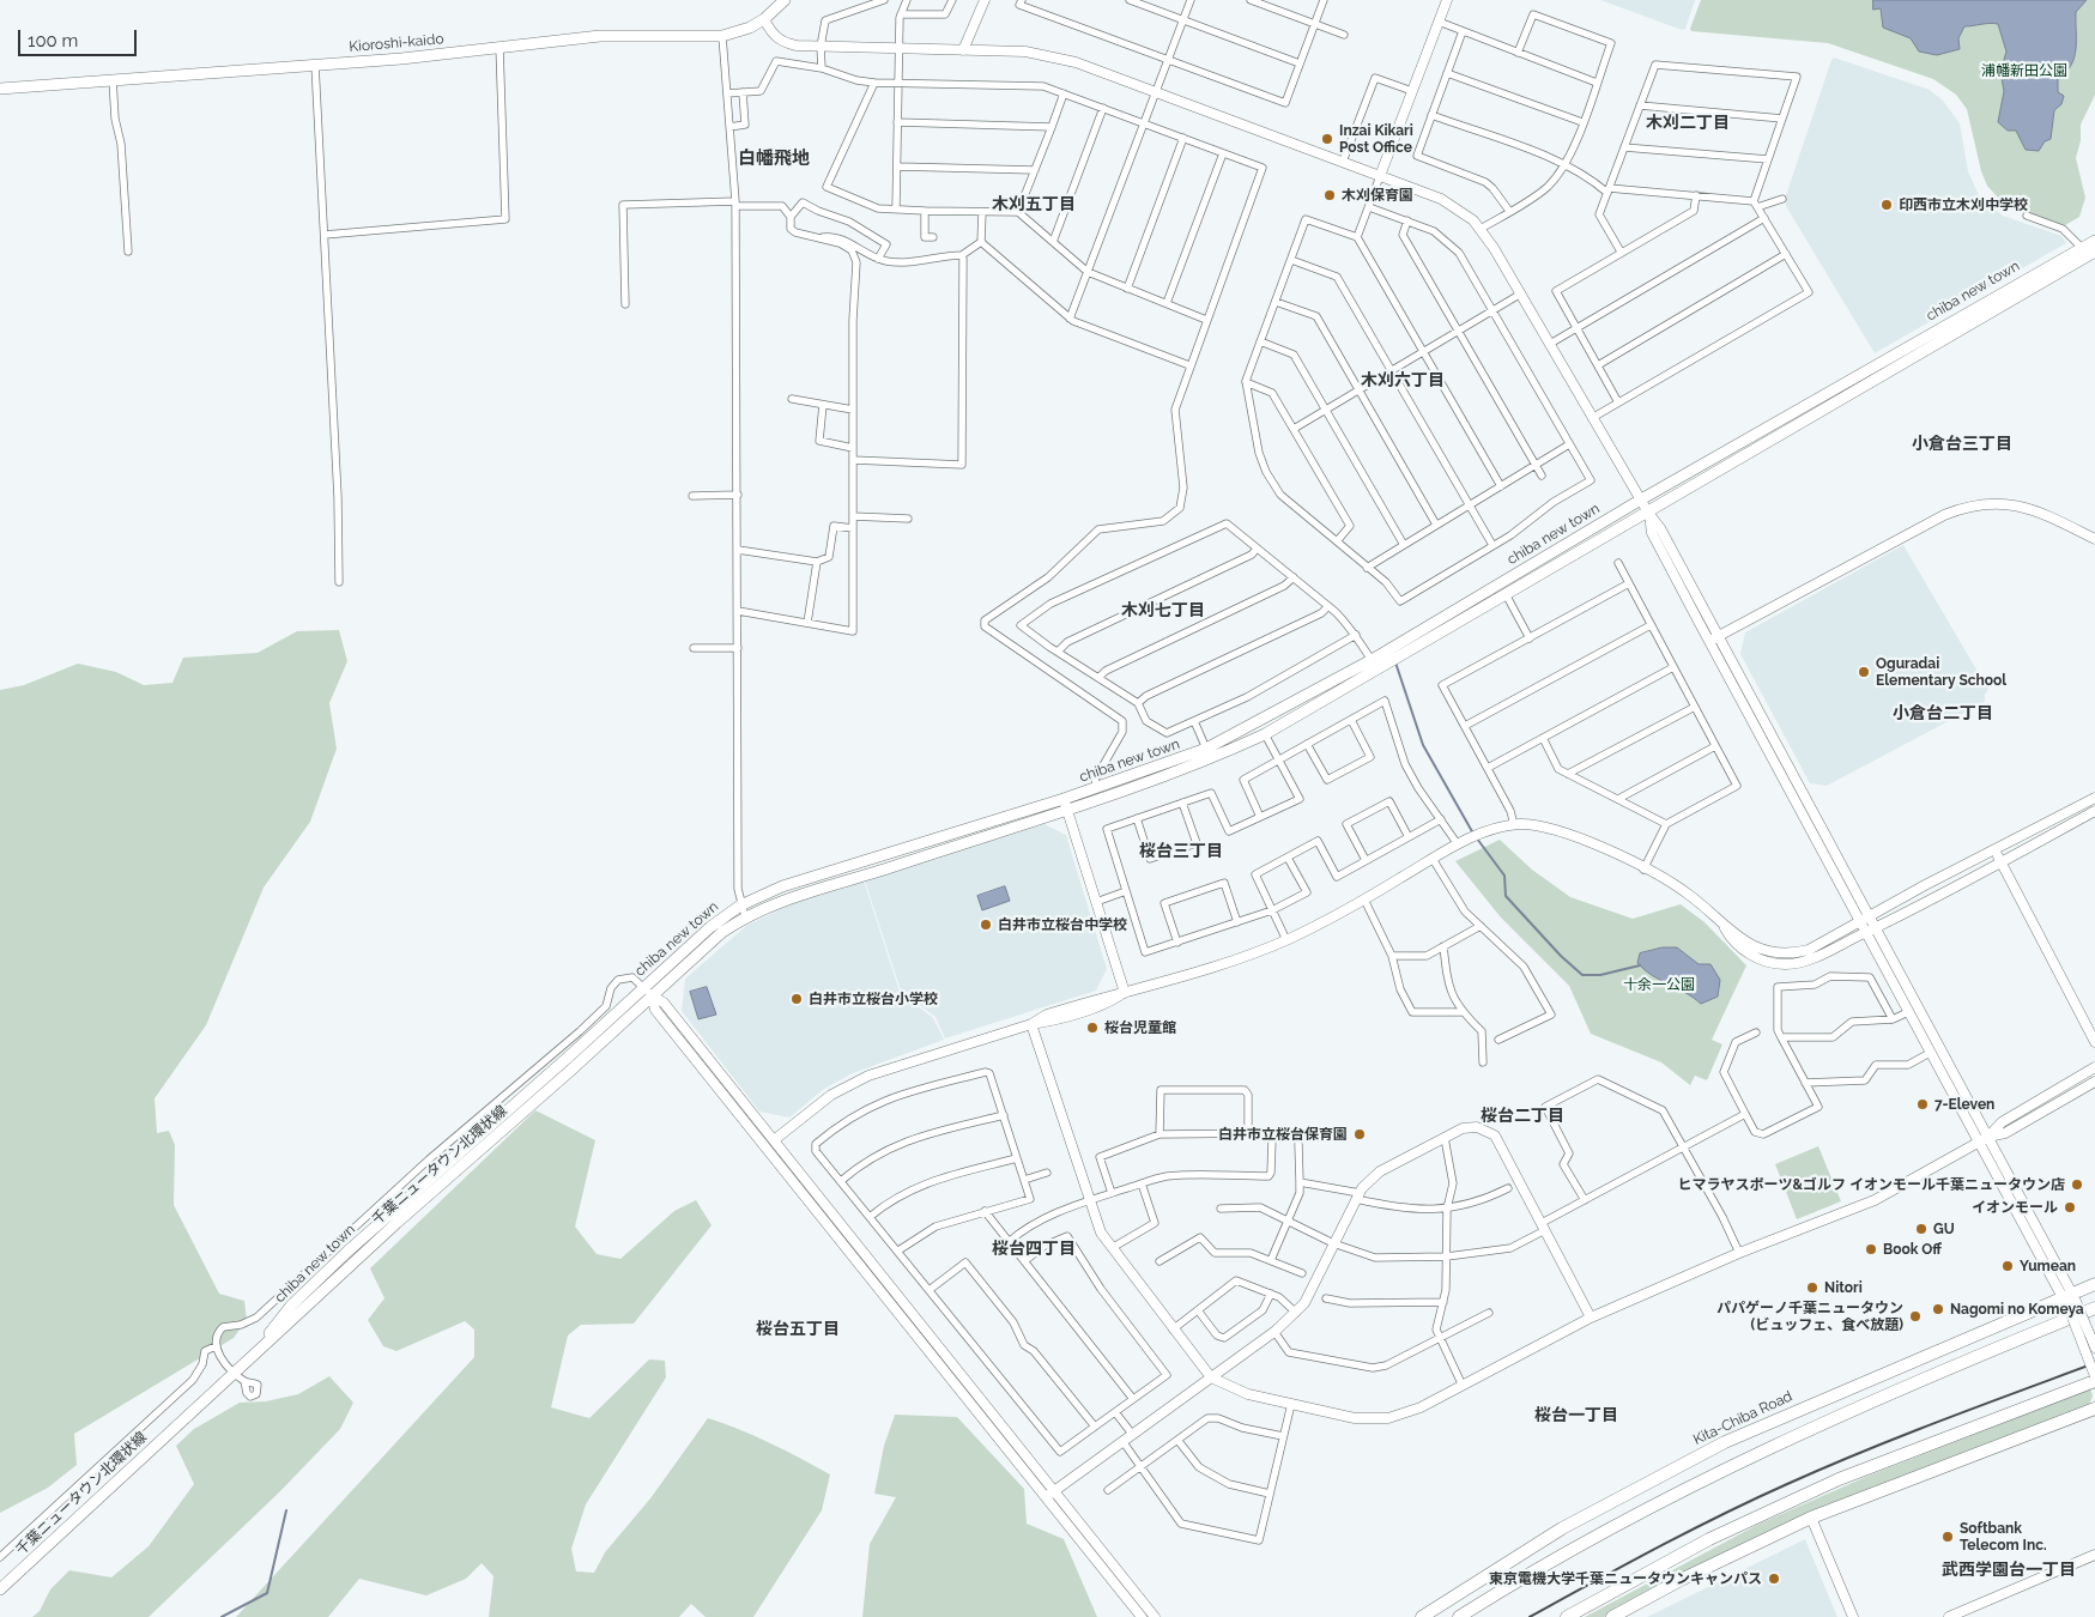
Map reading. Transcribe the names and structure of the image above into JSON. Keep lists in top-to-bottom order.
{
  "streets": {
    "highway": ["Kita-Chiba Road"],
    "main road": ["Kioroshi-kaido", "chiba new town", "千葉ニュータウン北環状線"]
  },
  "crossings": [
    ["chiba new town", "千葉ニュータウン北環状線"]
  ],
  "districts": [
    "木刈二丁目",
    "白幡飛地",
    "木刈五丁目",
    "木刈六丁目",
    "小倉台三丁目",
    "木刈七丁目",
    "小倉台二丁目",
    "桜台三丁目",
    "桜台二丁目",
    "桜台四丁目",
    "桜台五丁目",
    "桜台一丁目",
    "武西学園台一丁目"
  ],
  "parks": ["浦幡新田公園", "十余一公園"],
  "places": [
    "Inzai Kikari Post Office",
    "木刈保育園",
    "印西市立木刈中学校",
    "Oguradai Elementary School",
    "白井市立桜台中学校",
    "白井市立桜台小学校",
    "桜台児童館",
    "7-Eleven",
    "白井市立桜台保育園",
    "ヒマラヤスポーツ&ゴルフ イオンモール千葉ニュータウン店",
    "イオンモール",
    "GU",
    "Book Off",
    "Yumean",
    "Nitori",
    "Nagomi no Komeya",
    "パパゲーノ千葉ニュータウン (ビュッフェ、食べ放題)",
    "Softbank Telecom Inc.",
    "東京電機大学千葉ニュータウンキャンパス"
  ],
  "scale_bar": "100 m"
}
